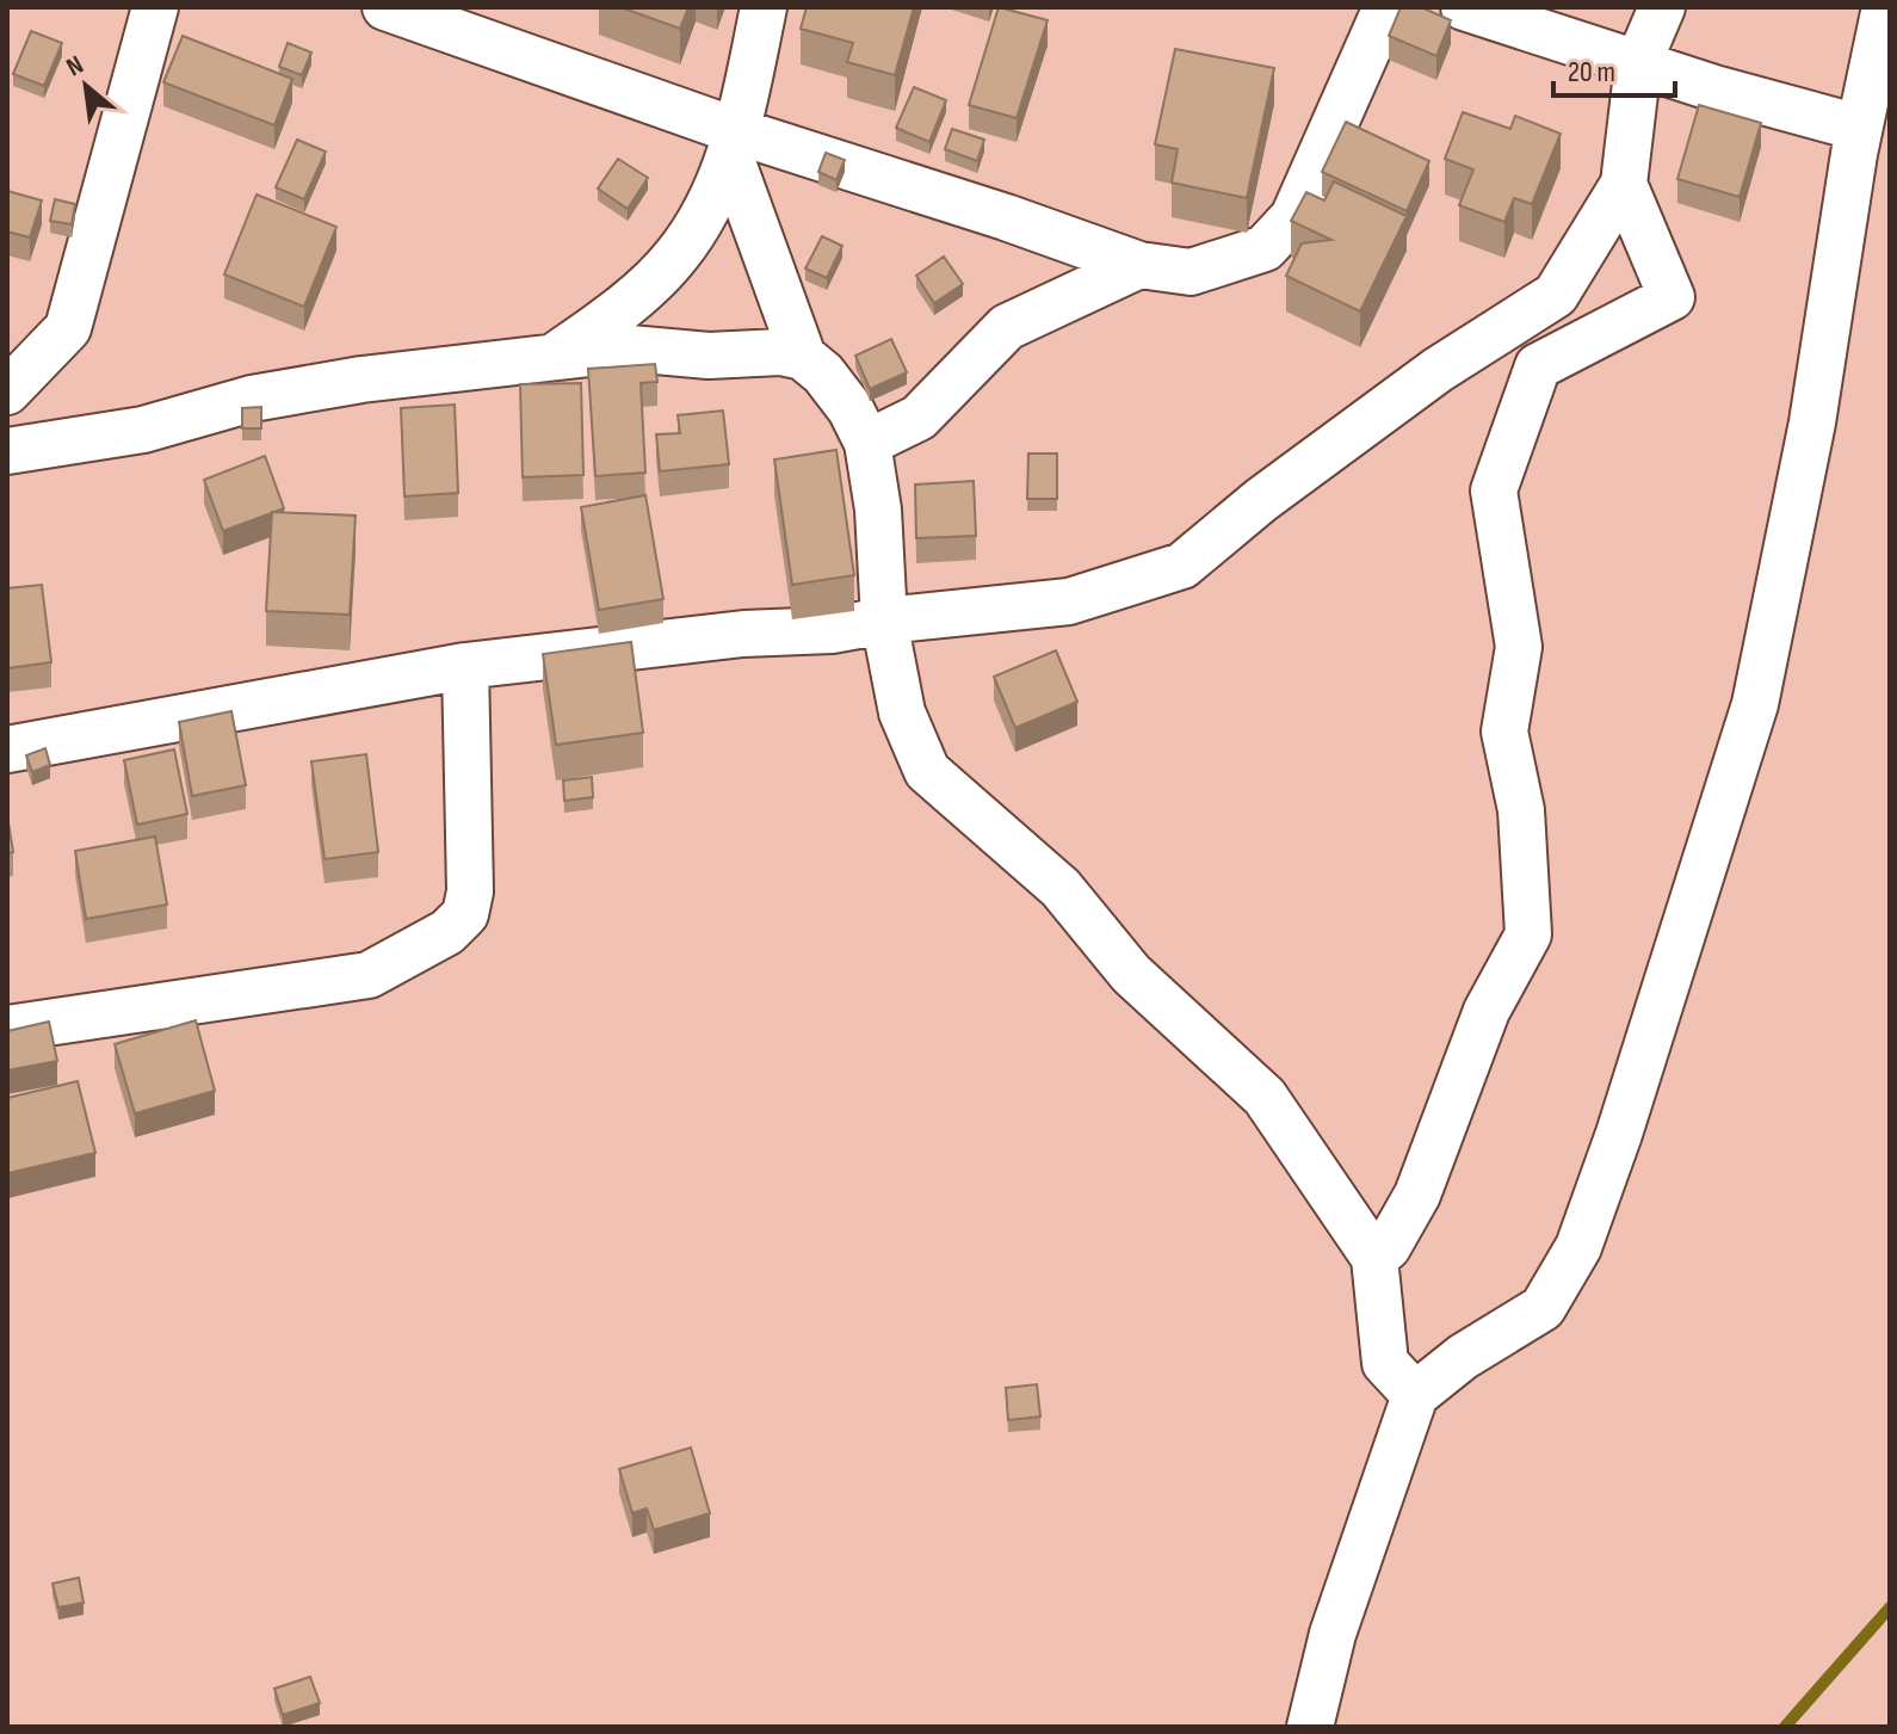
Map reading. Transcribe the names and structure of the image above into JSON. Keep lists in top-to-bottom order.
{
  "scale_bar": "20 m",
  "north": "top left"
}
